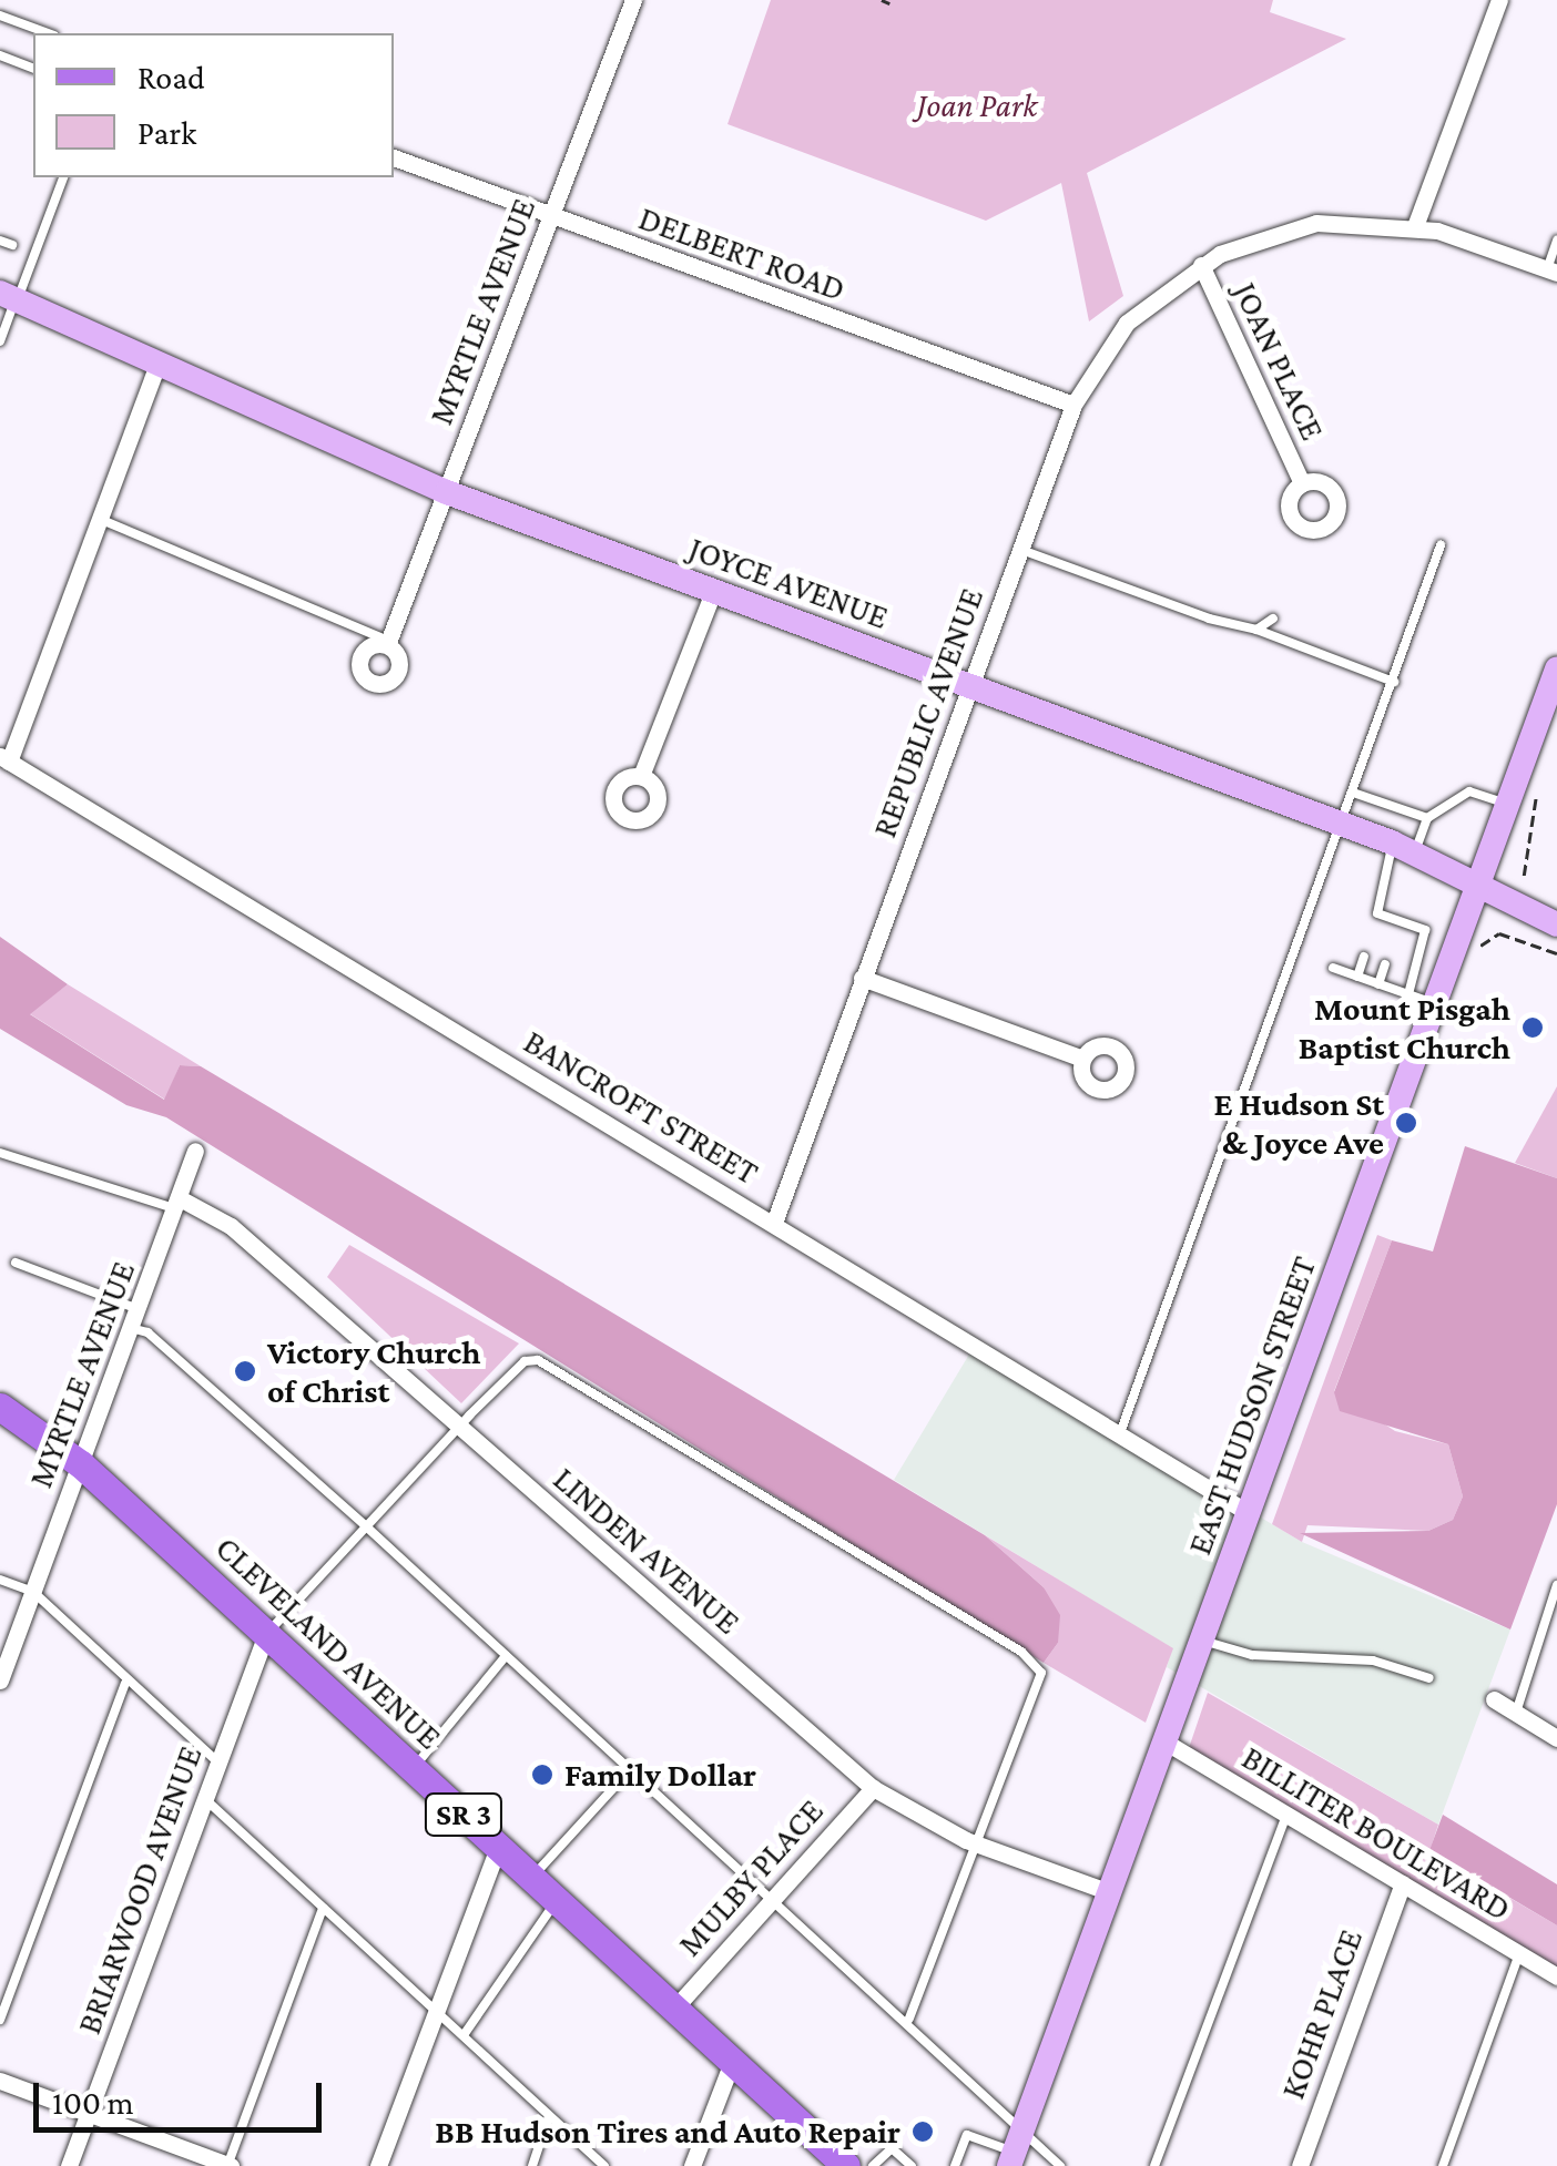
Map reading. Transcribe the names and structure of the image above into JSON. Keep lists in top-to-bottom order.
{
  "streets": {
    "main road": ["CLEVELAND AVENUE", "SR 3"],
    "street": [
      "DELBERT ROAD",
      "MYRTLE AVENUE",
      "JOAN PLACE",
      "JOYCE AVENUE",
      "REPUBLIC AVENUE",
      "BANCROFT STREET",
      "EAST HUDSON STREET",
      "LINDEN AVENUE",
      "BILLITER BOULEVARD",
      "MULBY PLACE",
      "BRIARWOOD AVENUE",
      "KOHR PLACE"
    ]
  },
  "crossings": [
    ["DELBERT ROAD", "MYRTLE AVENUE"],
    ["DELBERT ROAD", "REPUBLIC AVENUE"],
    ["MYRTLE AVENUE", "JOYCE AVENUE"],
    ["MYRTLE AVENUE", "LINDEN AVENUE"],
    ["MYRTLE AVENUE", "CLEVELAND AVENUE"],
    ["JOAN PLACE", "REPUBLIC AVENUE"],
    ["JOYCE AVENUE", "REPUBLIC AVENUE"],
    ["JOYCE AVENUE", "EAST HUDSON STREET"],
    ["REPUBLIC AVENUE", "BANCROFT STREET"],
    ["BANCROFT STREET", "EAST HUDSON STREET"],
    ["EAST HUDSON STREET", "LINDEN AVENUE"],
    ["EAST HUDSON STREET", "BILLITER BOULEVARD"],
    ["LINDEN AVENUE", "MULBY PLACE"],
    ["CLEVELAND AVENUE", "MULBY PLACE"],
    ["CLEVELAND AVENUE", "BRIARWOOD AVENUE"],
    ["BILLITER BOULEVARD", "KOHR PLACE"]
  ],
  "parks": ["Joan Park"],
  "places": [
    "Mount Pisgah Baptist Church",
    "E Hudson St & Joyce Ave",
    "Victory Church of Christ",
    "Family Dollar",
    "BB Hudson Tires and Auto Repair"
  ],
  "legend": ["Road", "Park"],
  "scale_bar": "100 m"
}
